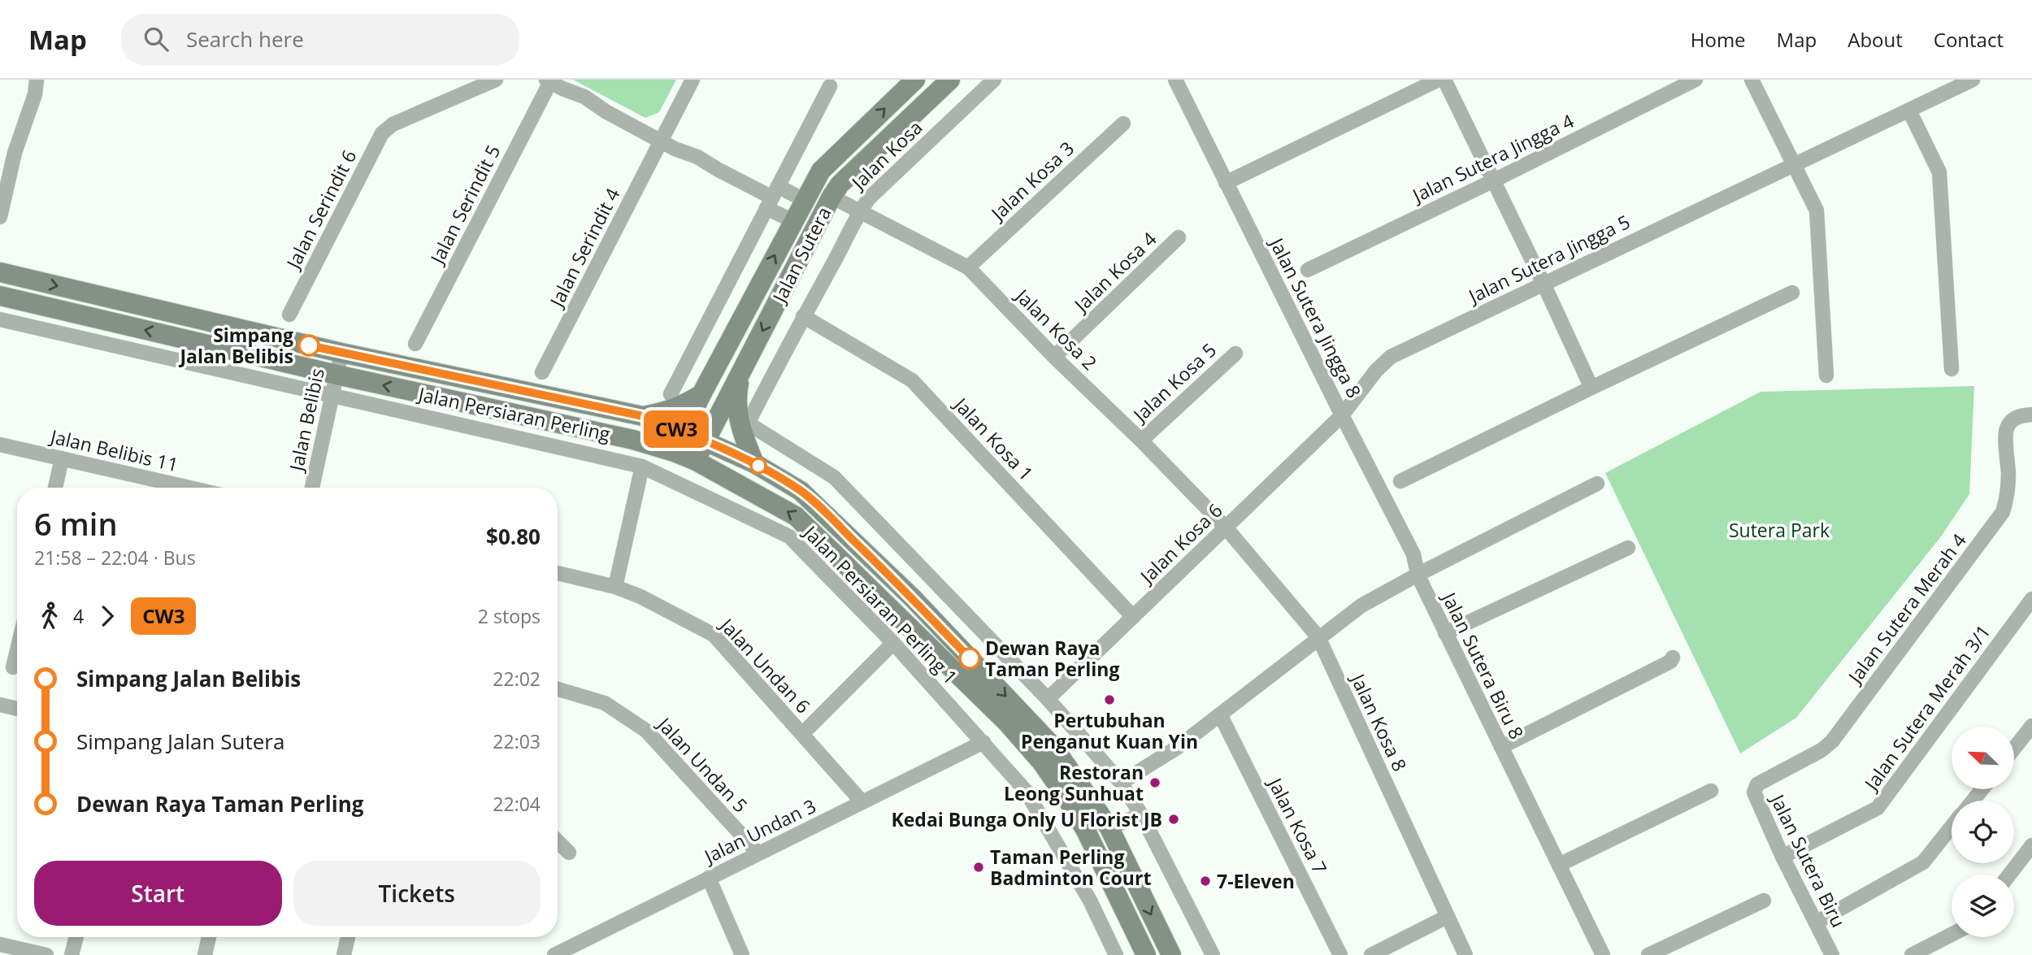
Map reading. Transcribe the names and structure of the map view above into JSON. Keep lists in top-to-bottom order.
{
  "streets": {
    "main road": ["Jalan Sutera", "Jalan Persiaran Perling"],
    "street": [
      "Jalan Kosa",
      "Jalan Sutera Jingga 4",
      "Jalan Kosa 3",
      "Jalan Serindit 5",
      "Jalan Serindit 6",
      "Jalan Serindit 4",
      "Jalan Sutera Jingga 5",
      "Jalan Kosa 4",
      "Jalan Sutera Jingga 8",
      "Jalan Kosa 2",
      "Jalan Kosa 5",
      "Jalan Belibis",
      "Jalan Kosa 1",
      "Jalan Belibis 11",
      "Jalan Kosa 6",
      "Jalan Persiaran Perling 1",
      "Jalan Sutera Merah 4",
      "Jalan Undan 6",
      "Jalan Sutera Biru 8",
      "Jalan Sutera Merah 3/1",
      "Jalan Kosa 8",
      "Jalan Undan 5",
      "Jalan Kosa 7",
      "Jalan Undan 3",
      "Jalan Sutera Biru"
    ]
  },
  "crossings": [
    ["Jalan Kosa", "Jalan Kosa 2"],
    ["Jalan Kosa", "Jalan Kosa 1"],
    ["Jalan Kosa", "Jalan Kosa 6"],
    ["Jalan Kosa 3", "Jalan Kosa 2"],
    ["Jalan Sutera", "Jalan Kosa 2"],
    ["Jalan Sutera", "Jalan Persiaran Perling"],
    ["Jalan Sutera Jingga 5", "Jalan Sutera Jingga 8"],
    ["Jalan Sutera Jingga 5", "Jalan Kosa 6"],
    ["Jalan Kosa 4", "Jalan Kosa 2"],
    ["Jalan Sutera Jingga 8", "Jalan Kosa 6"],
    ["Jalan Sutera Jingga 8", "Jalan Sutera Biru 8"],
    ["Jalan Kosa 2", "Jalan Kosa 5"],
    ["Jalan Kosa 2", "Jalan Kosa 6"],
    ["Jalan Kosa 2", "Jalan Kosa 8"],
    ["Jalan Persiaran Perling", "Jalan Belibis"],
    ["Jalan Belibis", "Jalan Persiaran Perling 1"],
    ["Jalan Kosa 1", "Jalan Kosa 6"],
    ["Jalan Kosa 6", "Jalan Kosa 8"],
    ["Jalan Persiaran Perling 1", "Jalan Undan 3"],
    ["Jalan Sutera Merah 4", "Jalan Sutera Biru"],
    ["Jalan Undan 6", "Jalan Undan 3"],
    ["Jalan Sutera Merah 3/1", "Jalan Sutera Biru"],
    ["Jalan Undan 5", "Jalan Undan 3"]
  ],
  "parks": ["Sutera Park"],
  "places": [
    "Simpang Jalan Belibis",
    "Dewan Raya Taman Perling",
    "Pertubuhan Penganut Kuan Yin",
    "Restoran Leong Sunhuat",
    "Kedai Bunga Only U Florist JB",
    "Taman Perling Badminton Court",
    "7-Eleven"
  ],
  "lines": ["bus line CW3"],
  "north": "top left",
  "page": {
    "header": "Map",
    "search": "Search here",
    "nav": [
      "Home",
      "Map",
      "About",
      "Contact"
    ],
    "on_map": "CW3",
    "heading": ["6 min", "21:58 – 22:04 · Bus", "$0.80"],
    "legs": ["4", "CW3", "2 stops"],
    "list": [
      {
        "name": "Simpang Jalan Belibis",
        "value": "22:02"
      },
      {
        "name": "Simpang Jalan Sutera",
        "value": "22:03"
      },
      {
        "name": "Dewan Raya Taman Perling",
        "value": "22:04"
      }
    ],
    "buttons": ["Start", "Tickets"]
  }
}
